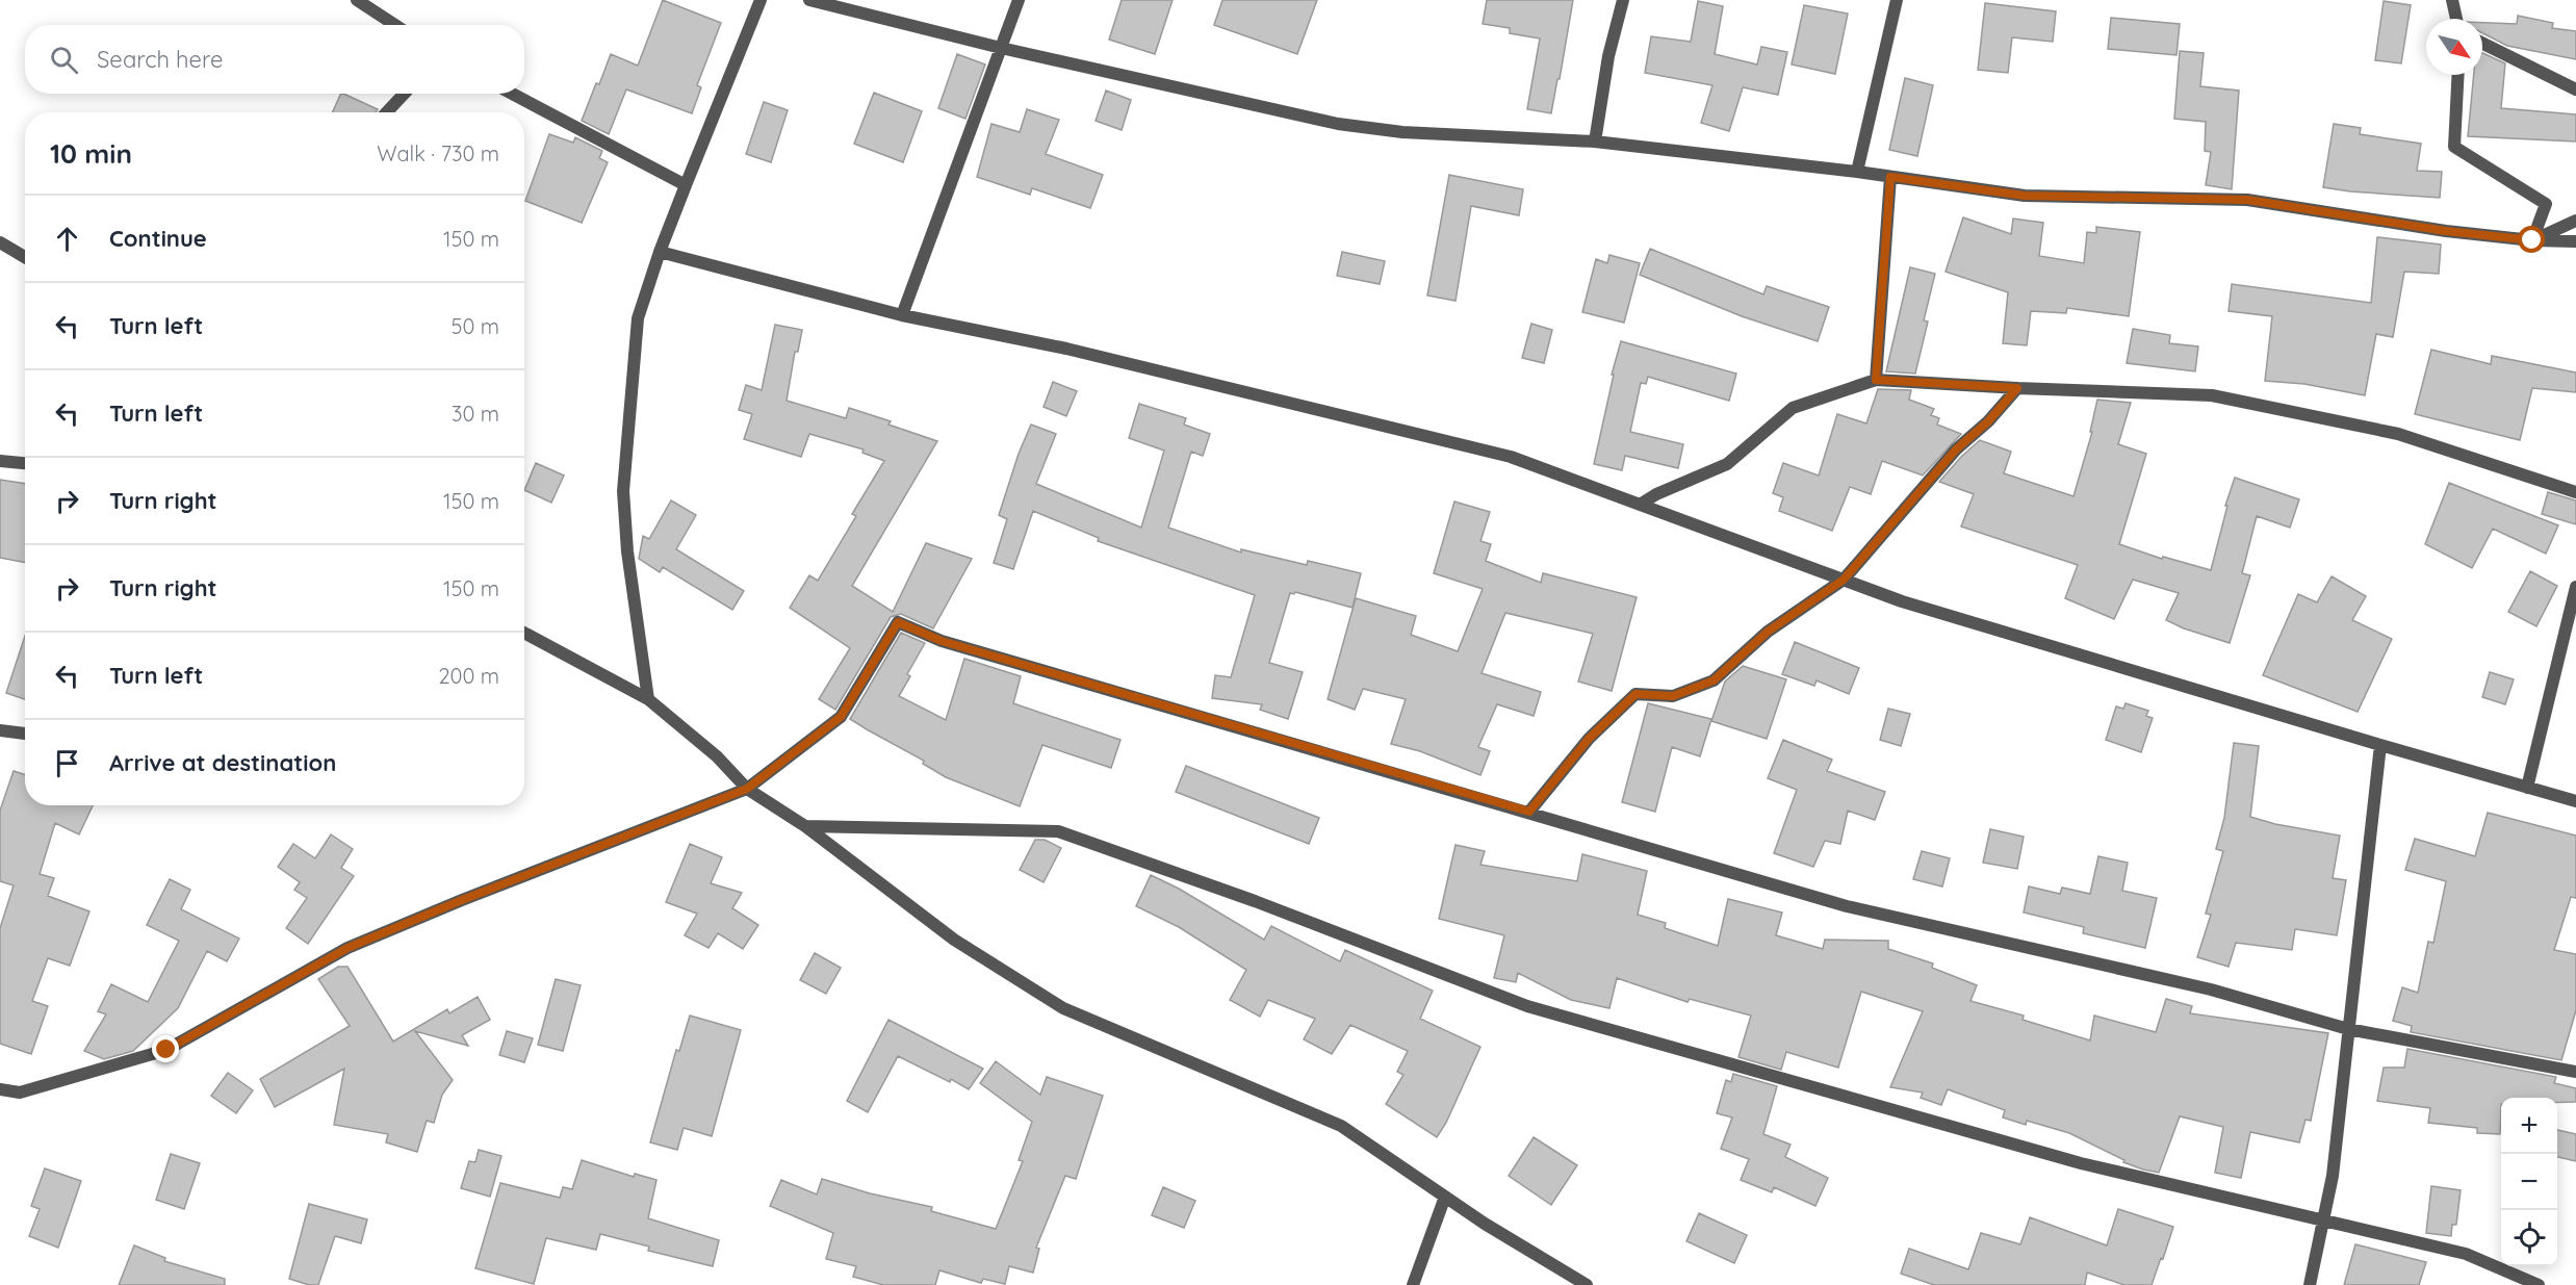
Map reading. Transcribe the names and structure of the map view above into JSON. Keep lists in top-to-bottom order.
{
  "north": "bottom right",
  "page": {
    "search": "Search here",
    "heading": ["10 min", "Walk · 730 m"],
    "list": [
      ["Continue", "150 m"],
      ["Turn left", "50 m"],
      ["Turn left", "30 m"],
      ["Turn right", "150 m"],
      ["Turn right", "150 m"],
      ["Turn left", "200 m"],
      "Arrive at destination"
    ],
    "map_buttons": ["+", "−"]
  }
}
